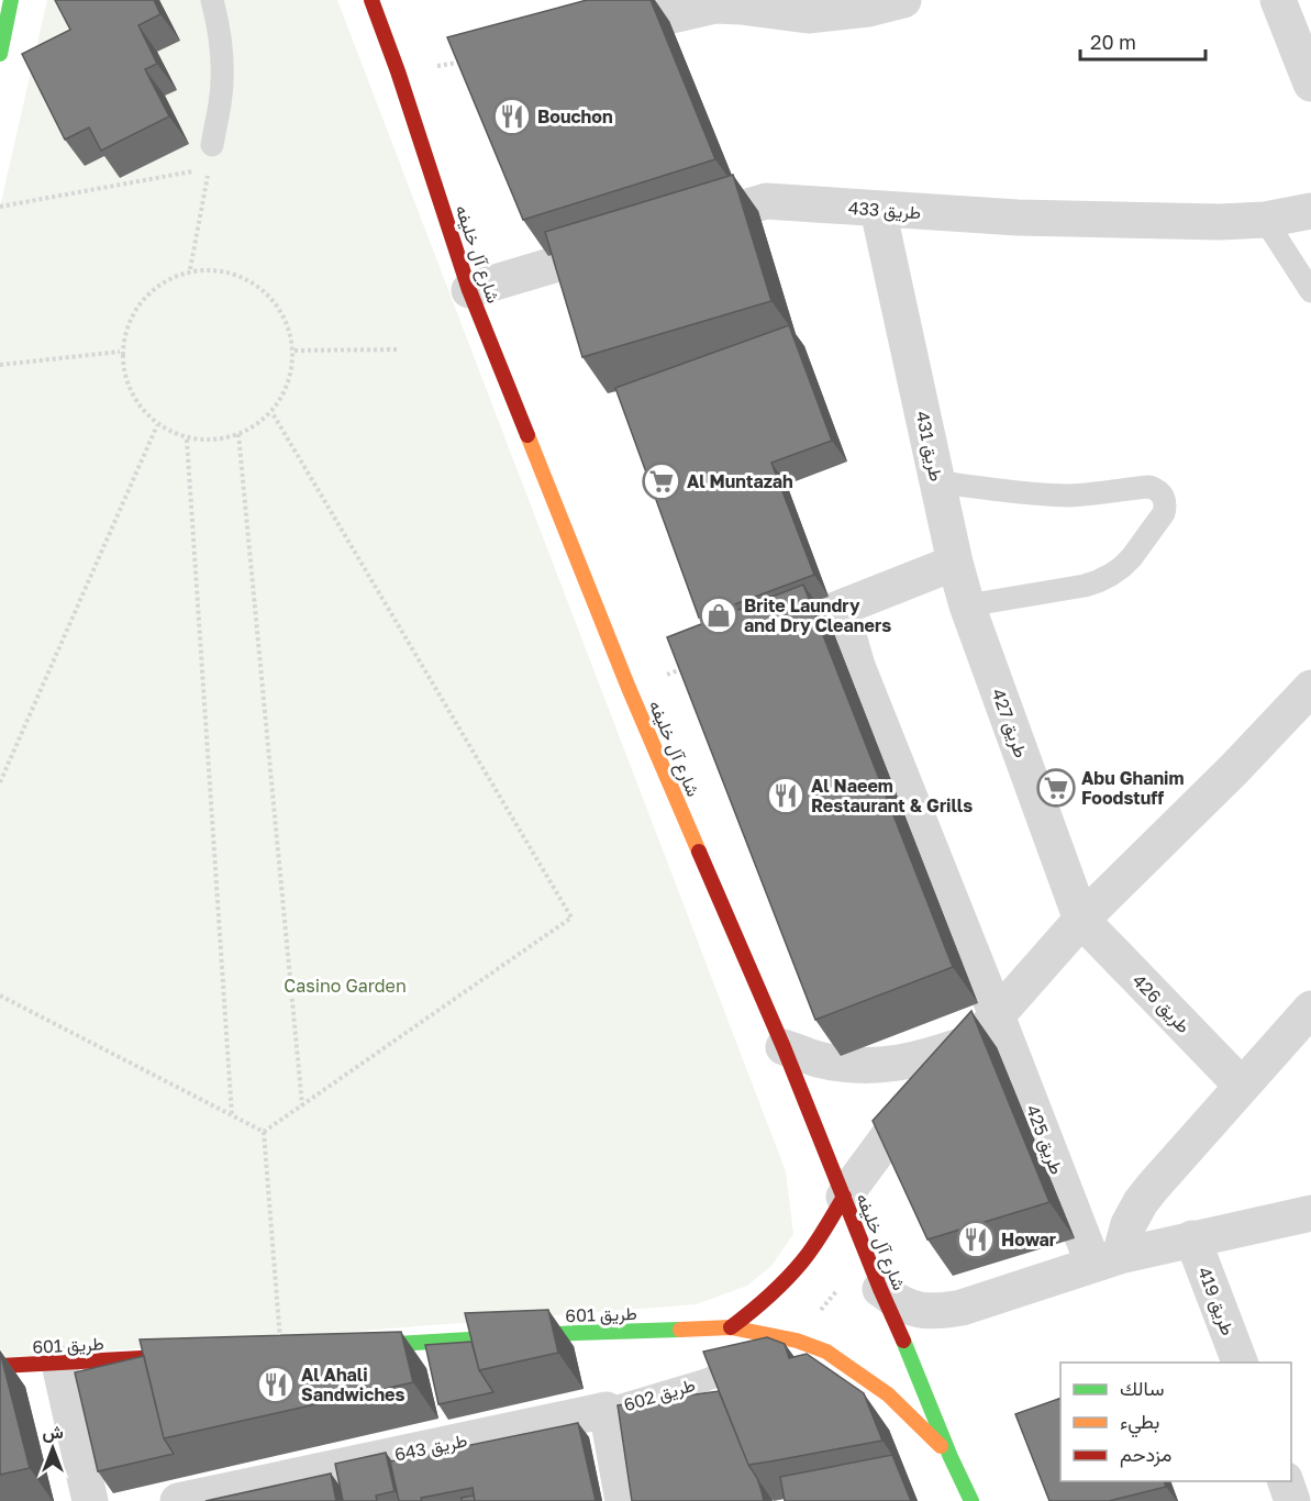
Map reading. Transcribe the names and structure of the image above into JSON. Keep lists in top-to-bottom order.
{
  "streets": {
    "street": [
      "طريق 433",
      "شارع آل خليفه",
      "طريق 431",
      "طريق 427",
      "طريق 426",
      "طريق 425",
      "طريق 419",
      "طريق 601",
      "طريق 602",
      "طريق 643"
    ]
  },
  "crossings": [
    ["طريق 433", "طريق 431"],
    ["شارع آل خليفه", "طريق 601"],
    ["طريق 431", "طريق 427"],
    ["طريق 427", "طريق 426"],
    ["طريق 601", "طريق 602"],
    ["طريق 602", "طريق 643"]
  ],
  "parks": ["Casino Garden"],
  "places": {
    "restaurant": [
      "Bouchon",
      "Al Naeem Restaurant & Grills",
      "Howar",
      "Al Ahali Sandwiches"
    ],
    "supermarket": ["Al Muntazah", "Abu Ghanim Foodstuff"],
    "shop": ["Brite Laundry and Dry Cleaners"]
  },
  "legend": ["سالك", "بطيء", "مزدحم"],
  "scale_bar": "20 m",
  "north": "top"
}
